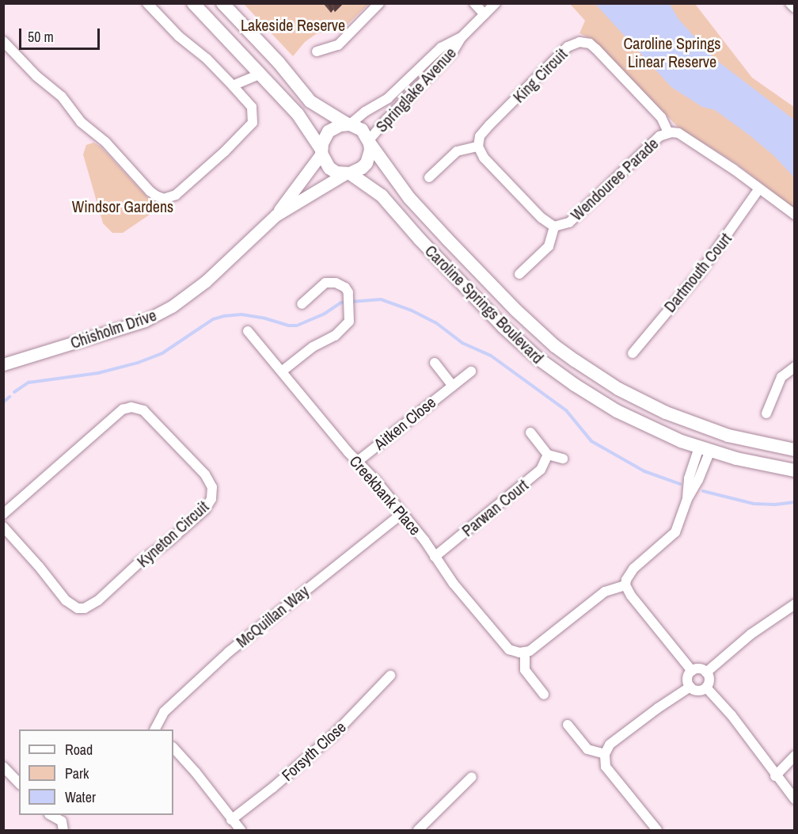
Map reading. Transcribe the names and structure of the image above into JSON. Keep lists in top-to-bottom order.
{
  "streets": {
    "main road": ["Caroline Springs Boulevard"],
    "street": [
      "King Circuit",
      "Springlake Avenue",
      "Wendouree Parade",
      "Dartmouth Court",
      "Chisholm Drive",
      "Aitken Close",
      "Creekbank Place",
      "Parwan Court",
      "Kyneton Circuit",
      "McQuillan Way",
      "Forsyth Close"
    ]
  },
  "crossings": [
    ["King Circuit", "Wendouree Parade"],
    ["Springlake Avenue", "Caroline Springs Boulevard"],
    ["Springlake Avenue", "Chisholm Drive"],
    ["Wendouree Parade", "Dartmouth Court"],
    ["Caroline Springs Boulevard", "Chisholm Drive"],
    ["Aitken Close", "Creekbank Place"],
    ["Creekbank Place", "Parwan Court"],
    ["Creekbank Place", "McQuillan Way"]
  ],
  "parks": ["Lakeside Reserve", "Caroline Springs Linear Reserve", "Windsor Gardens"],
  "legend": ["Road", "Park", "Water"],
  "scale_bar": "50 m"
}
